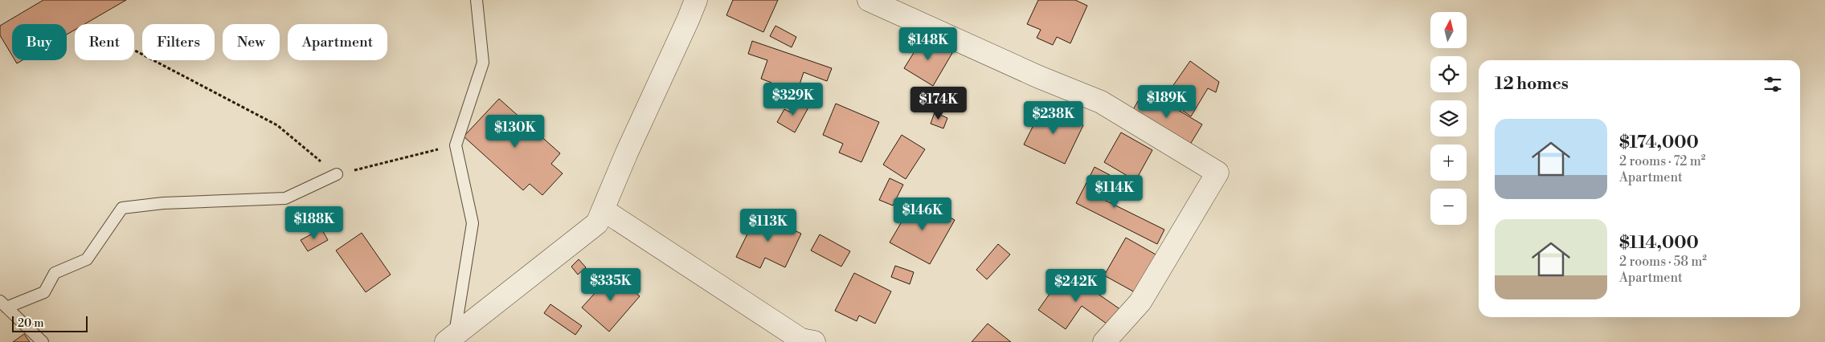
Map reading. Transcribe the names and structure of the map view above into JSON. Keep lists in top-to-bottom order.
{
  "scale_bar": "20 m",
  "north": "top",
  "page": {
    "map_buttons": ["+", "−"],
    "chip": [
      "Buy",
      "Rent",
      "Filters",
      "New",
      "Apartment"
    ],
    "price": [
      "$148K",
      "$329K",
      "$189K",
      "$174K",
      "$238K",
      "$130K",
      "$114K",
      "$146K",
      "$188K",
      "$113K",
      "$335K",
      "$242K"
    ],
    "heading": "12 homes",
    "list": [
      {
        "name": "$174,000",
        "note": "2 rooms · 72 m² · Apartment"
      },
      {
        "name": "$114,000",
        "note": "2 rooms · 58 m² · Apartment"
      }
    ],
    "scale": "20 m"
  }
}
